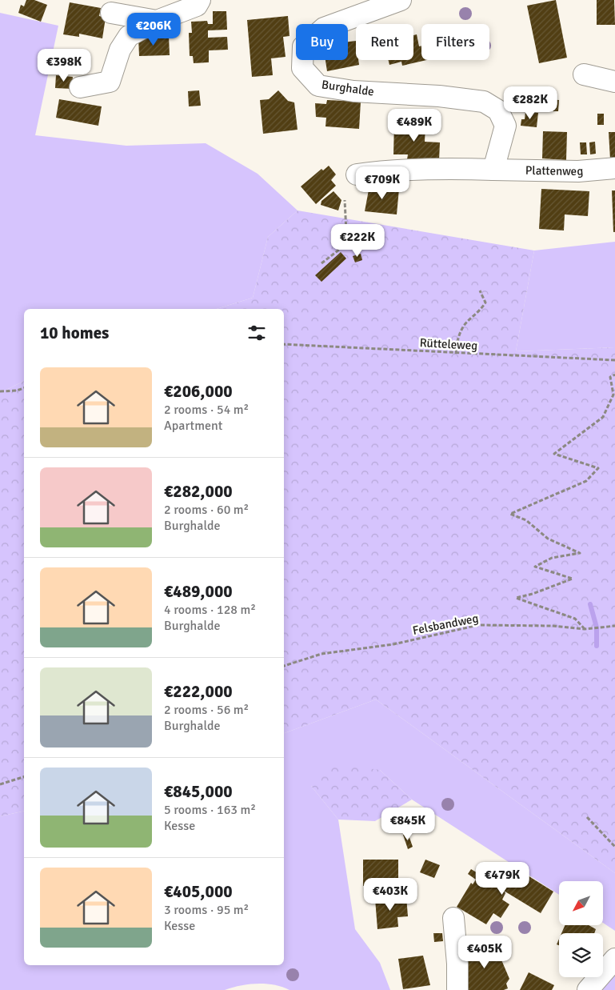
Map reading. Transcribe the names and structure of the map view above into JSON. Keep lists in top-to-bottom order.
{
  "streets": {
    "street": ["Burghalde", "Plattenweg"],
    "path": ["Rütteleweg", "Felsbandweg"]
  },
  "crossings": [
    ["Burghalde", "Plattenweg"]
  ],
  "north": "bottom left",
  "page": {
    "price": [
      "€206K",
      "€398K",
      "€282K",
      "€489K",
      "€709K",
      "€222K",
      "€845K",
      "€479K",
      "€403K",
      "€405K"
    ],
    "chip": ["Buy", "Rent", "Filters"],
    "heading": "10 homes",
    "list": [
      {
        "name": "€206,000",
        "note": "2 rooms · 54 m² · Apartment"
      },
      {
        "name": "€282,000",
        "note": "2 rooms · 60 m² · Burghalde"
      },
      {
        "name": "€489,000",
        "note": "4 rooms · 128 m² · Burghalde"
      },
      {
        "name": "€222,000",
        "note": "2 rooms · 56 m² · Burghalde"
      },
      {
        "name": "€845,000",
        "note": "5 rooms · 163 m² · Kesse"
      },
      {
        "name": "€405,000",
        "note": "3 rooms · 95 m² · Kesse"
      }
    ]
  }
}
